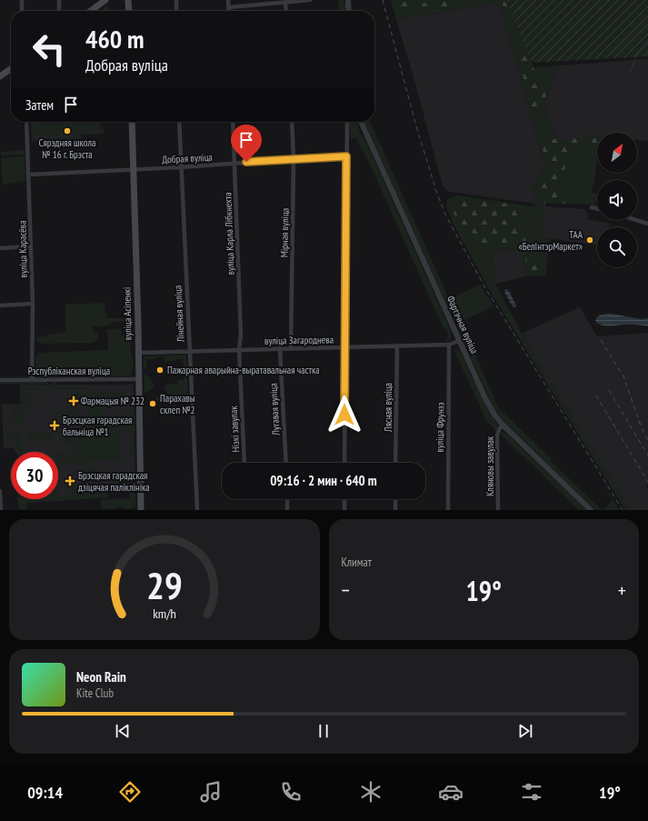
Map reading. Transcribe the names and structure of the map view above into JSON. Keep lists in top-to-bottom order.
{
  "streets": {
    "main road": ["вуліца Асіпенкі"],
    "street": [
      "Добрая вуліца",
      "Мірная вуліца",
      "вуліца Карла Лібкнехта",
      "вуліца Карасёва",
      "Лінейная вуліца",
      "Фартэчная вуліца",
      "вуліца Загароднева",
      "Рэспубліканская вуліца",
      "Лясная вуліца",
      "Лугавая вуліца",
      "вуліца Фрунзэ",
      "Нізкі завулак",
      "Кляновы завулак"
    ]
  },
  "crossings": [
    ["Добрая вуліца", "Мірная вуліца"],
    ["Добрая вуліца", "вуліца Карла Лібкнехта"],
    ["Добрая вуліца", "вуліца Карасёва"],
    ["Добрая вуліца", "вуліца Асіпенкі"],
    ["Добрая вуліца", "Лінейная вуліца"],
    ["Мірная вуліца", "вуліца Загароднева"],
    ["вуліца Карла Лібкнехта", "вуліца Загароднева"],
    ["вуліца Карла Лібкнехта", "Нізкі завулак"],
    ["вуліца Карасёва", "Рэспубліканская вуліца"],
    ["вуліца Асіпенкі", "вуліца Загароднева"],
    ["вуліца Асіпенкі", "Рэспубліканская вуліца"],
    ["Лінейная вуліца", "вуліца Загароднева"],
    ["Фартэчная вуліца", "вуліца Загароднева"],
    ["Фартэчная вуліца", "Кляновы завулак"],
    ["вуліца Загароднева", "Лясная вуліца"],
    ["вуліца Загароднева", "Лугавая вуліца"],
    ["вуліца Загароднева", "вуліца Фрунзэ"],
    ["вуліца Загароднева", "Нізкі завулак"]
  ],
  "places": {
    "other": [
      "Сярэдняя школа № 16 г. Брэста",
      "ТАА «БелІнтэрМаркет»",
      "Пажарная аварыйна-выратавальная частка",
      "Парахавы склеп №2"
    ],
    "health": ["Фармацыя № 232", "Брэсцкая гарадская бальніца №1", "Брэсцкая гарадская дзіцячая паліклініка"]
  },
  "north": "top right",
  "page": {
    "turn": ["460 m", "Добрая вуліца"],
    "then": "Затем",
    "limit": "30",
    "trip": "09:16 · 2 мин · 640 m",
    "tile": "Климат",
    "heat": ["−", "19°", "+"],
    "song": ["Neon Rain", "Kite Club"],
    "tabs": ["09:14", "19°"],
    "gauge": ["29", "km/h"]
  }
}
